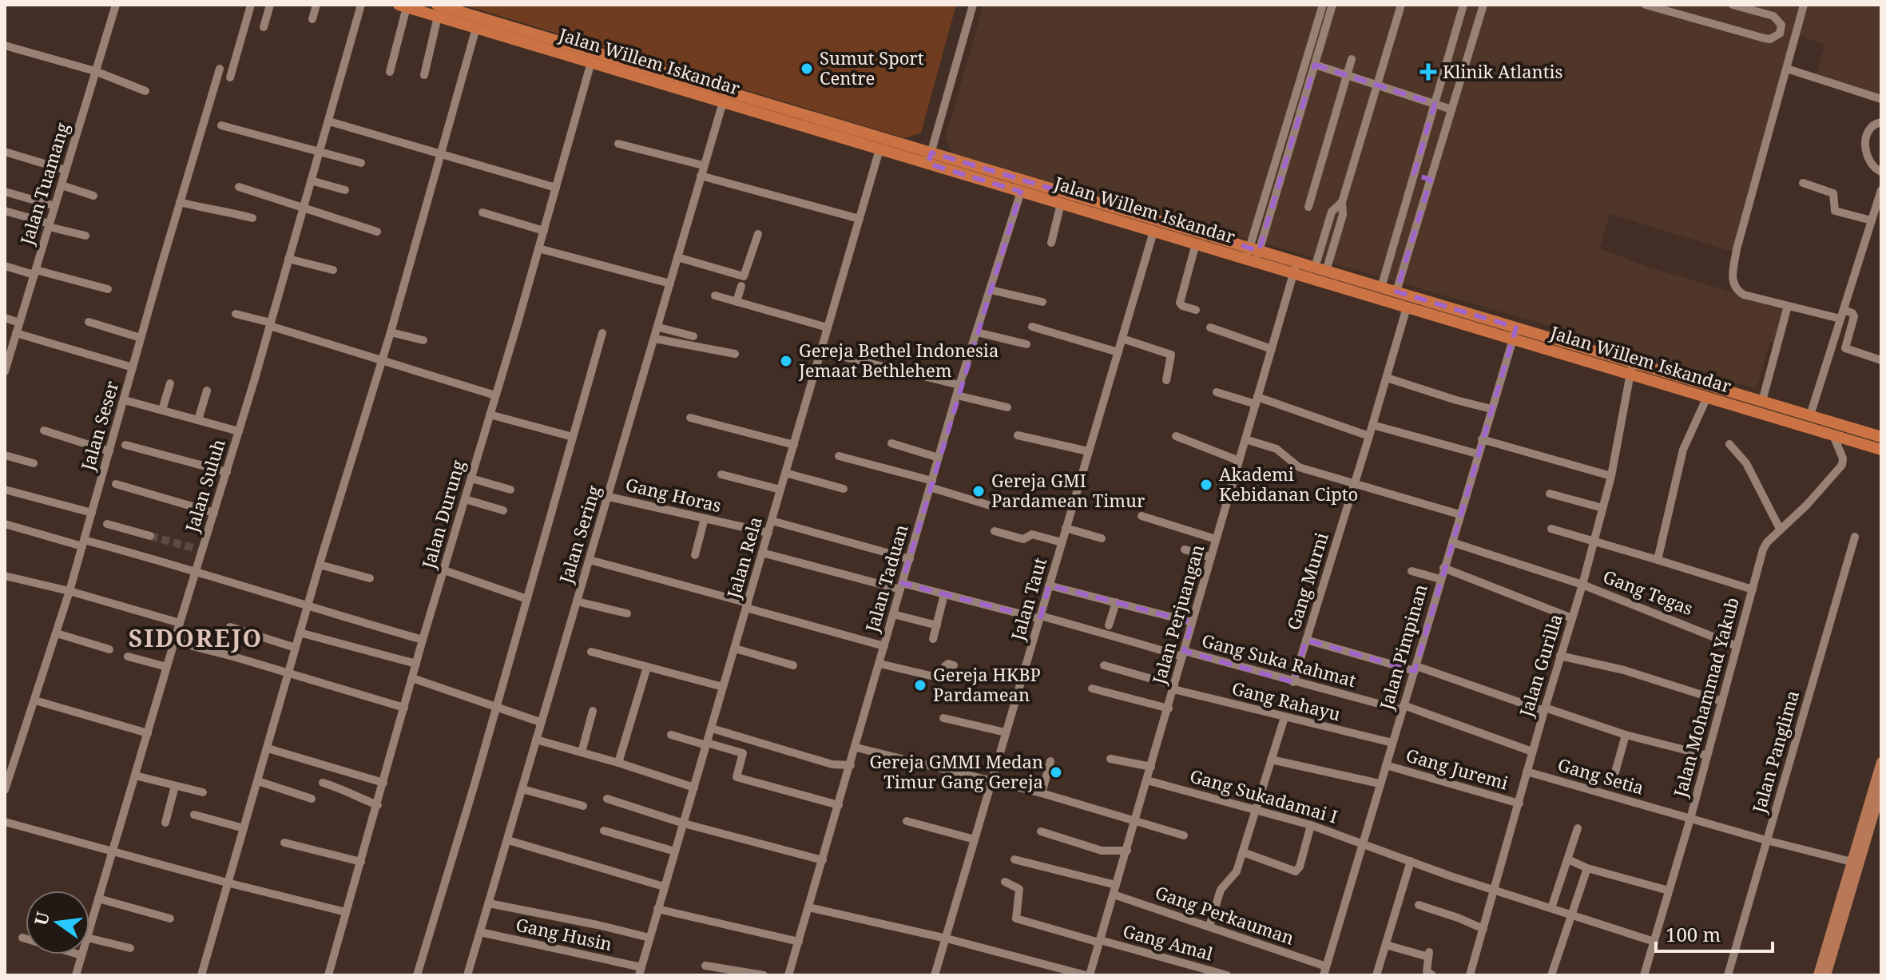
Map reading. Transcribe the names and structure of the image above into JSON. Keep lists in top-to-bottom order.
{
  "streets": {
    "highway": ["Jalan Willem Iskandar"],
    "street": [
      "Jalan Tuamang",
      "Jalan Seser",
      "Jalan Suluh",
      "Gang Horas",
      "Jalan Durung",
      "Jalan Sering",
      "Jalan Rela",
      "Jalan Taduan",
      "Gang Murni",
      "Gang Tegas",
      "Jalan Taut",
      "Jalan Perjuangan",
      "Jalan Pimpinan",
      "Gang Suka Rahmat",
      "Jalan Gurilla",
      "Jalan Mohammad Yakub",
      "Gang Rahayu",
      "Jalan Panglima",
      "Gang Juremi",
      "Gang Setia",
      "Gang Sukadamai I",
      "Gang Perkauman",
      "Gang Husin",
      "Gang Amal"
    ]
  },
  "crossings": [
    ["Jalan Willem Iskandar", "Jalan Durung"],
    ["Jalan Willem Iskandar", "Jalan Sering"],
    ["Jalan Willem Iskandar", "Jalan Rela"],
    ["Jalan Willem Iskandar", "Jalan Taduan"],
    ["Jalan Willem Iskandar", "Gang Murni"],
    ["Jalan Willem Iskandar", "Jalan Taut"],
    ["Jalan Willem Iskandar", "Jalan Perjuangan"],
    ["Jalan Willem Iskandar", "Jalan Pimpinan"],
    ["Jalan Willem Iskandar", "Jalan Gurilla"],
    ["Jalan Willem Iskandar", "Jalan Mohammad Yakub"],
    ["Gang Horas", "Jalan Sering"],
    ["Gang Horas", "Jalan Rela"],
    ["Jalan Sering", "Gang Husin"],
    ["Jalan Rela", "Gang Suka Rahmat"],
    ["Jalan Rela", "Gang Husin"],
    ["Jalan Taduan", "Gang Suka Rahmat"],
    ["Gang Murni", "Gang Suka Rahmat"],
    ["Gang Tegas", "Jalan Pimpinan"],
    ["Gang Tegas", "Jalan Gurilla"],
    ["Gang Tegas", "Jalan Mohammad Yakub"],
    ["Jalan Taut", "Gang Suka Rahmat"],
    ["Jalan Perjuangan", "Gang Suka Rahmat"],
    ["Jalan Perjuangan", "Gang Rahayu"],
    ["Jalan Perjuangan", "Gang Sukadamai I"],
    ["Jalan Perjuangan", "Gang Perkauman"],
    ["Jalan Perjuangan", "Gang Amal"],
    ["Jalan Pimpinan", "Gang Suka Rahmat"],
    ["Jalan Pimpinan", "Gang Rahayu"],
    ["Jalan Pimpinan", "Gang Juremi"],
    ["Jalan Pimpinan", "Gang Sukadamai I"],
    ["Jalan Pimpinan", "Gang Perkauman"],
    ["Gang Suka Rahmat", "Jalan Gurilla"],
    ["Jalan Gurilla", "Gang Juremi"],
    ["Jalan Gurilla", "Gang Setia"],
    ["Jalan Gurilla", "Gang Sukadamai I"],
    ["Jalan Mohammad Yakub", "Gang Setia"],
    ["Jalan Mohammad Yakub", "Gang Sukadamai I"],
    ["Jalan Panglima", "Gang Setia"]
  ],
  "districts": ["SIDOREJO"],
  "places": {
    "other": [
      "Sumut Sport Centre",
      "Gereja Bethel Indonesia Jemaat Bethlehem",
      "Akademi Kebidanan Cipto",
      "Gereja GMI Pardamean Timur",
      "Gereja HKBP Pardamean",
      "Gereja GMMI Medan Timur Gang Gereja"
    ],
    "health": ["Klinik Atlantis"]
  },
  "scale_bar": "100 m",
  "north": "left"
}
